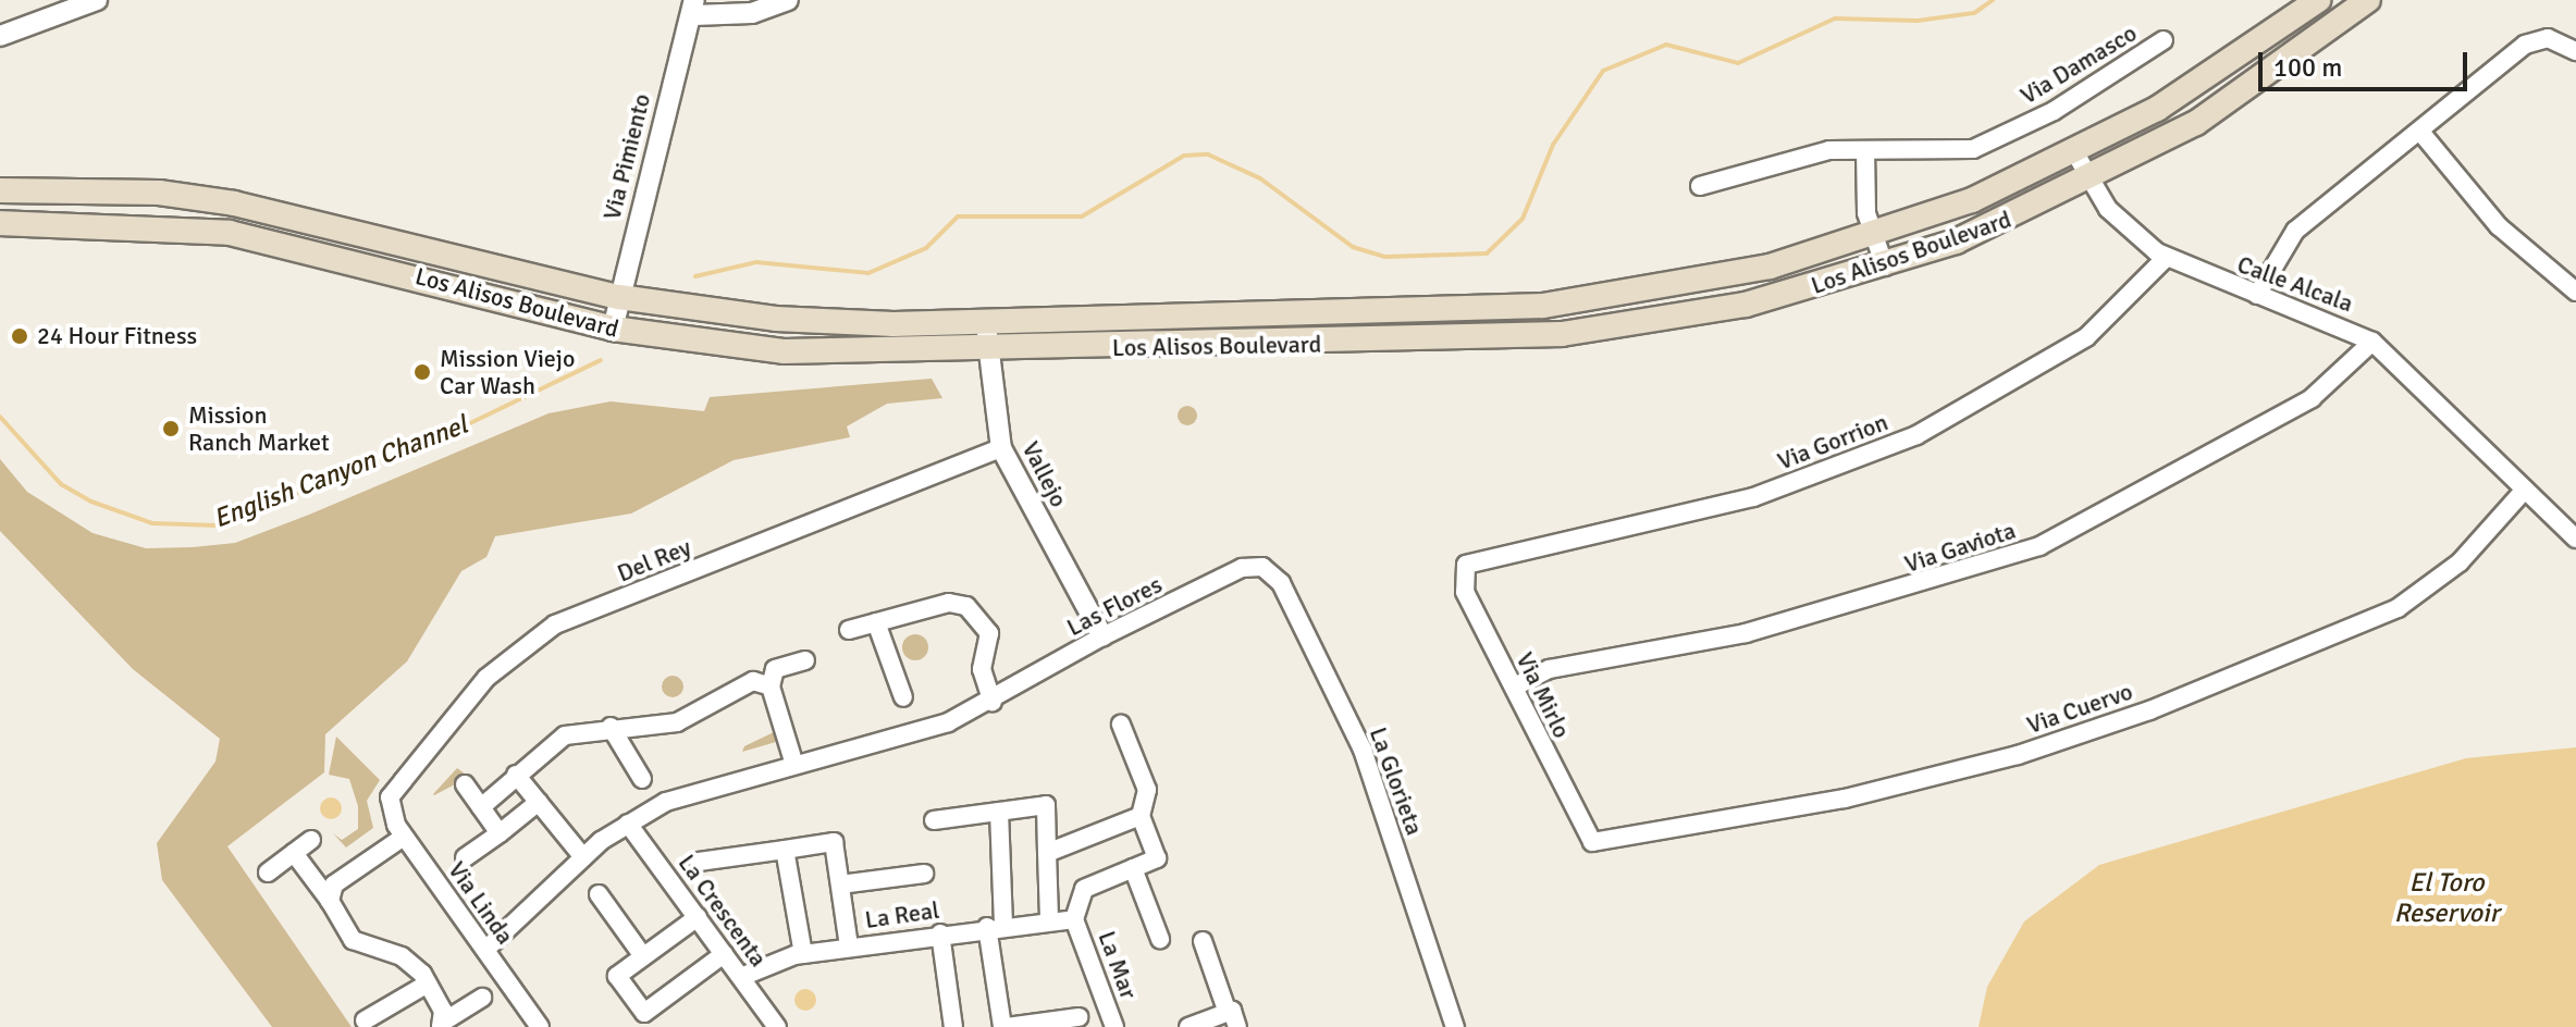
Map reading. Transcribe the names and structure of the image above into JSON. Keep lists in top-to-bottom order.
{
  "streets": {
    "main road": ["Los Alisos Boulevard"],
    "street": [
      "Via Damasco",
      "Via Pimiento",
      "Calle Alcala",
      "Via Gorrion",
      "Vallejo",
      "Via Gaviota",
      "Del Rey",
      "Las Flores",
      "Via Mirlo",
      "Via Cuervo",
      "La Glorieta",
      "Via Linda",
      "La Crescenta",
      "La Real",
      "La Mar"
    ]
  },
  "crossings": [
    ["Via Pimiento", "Los Alisos Boulevard"],
    ["Los Alisos Boulevard", "Calle Alcala"],
    ["Los Alisos Boulevard", "Vallejo"],
    ["Calle Alcala", "Via Gorrion"],
    ["Calle Alcala", "Via Gaviota"],
    ["Calle Alcala", "Via Cuervo"],
    ["Via Gorrion", "Via Mirlo"],
    ["Vallejo", "Del Rey"],
    ["Vallejo", "Las Flores"],
    ["Via Gaviota", "Via Mirlo"],
    ["Del Rey", "Via Linda"],
    ["Las Flores", "La Glorieta"],
    ["Las Flores", "Via Linda"],
    ["Las Flores", "La Crescenta"],
    ["Via Mirlo", "Via Cuervo"],
    ["La Crescenta", "La Real"],
    ["La Real", "La Mar"]
  ],
  "water": ["English Canyon Channel", "El Toro Reservoir"],
  "places": ["24 Hour Fitness", "Mission Viejo Car Wash", "Mission Ranch Market"],
  "scale_bar": "100 m"
}
